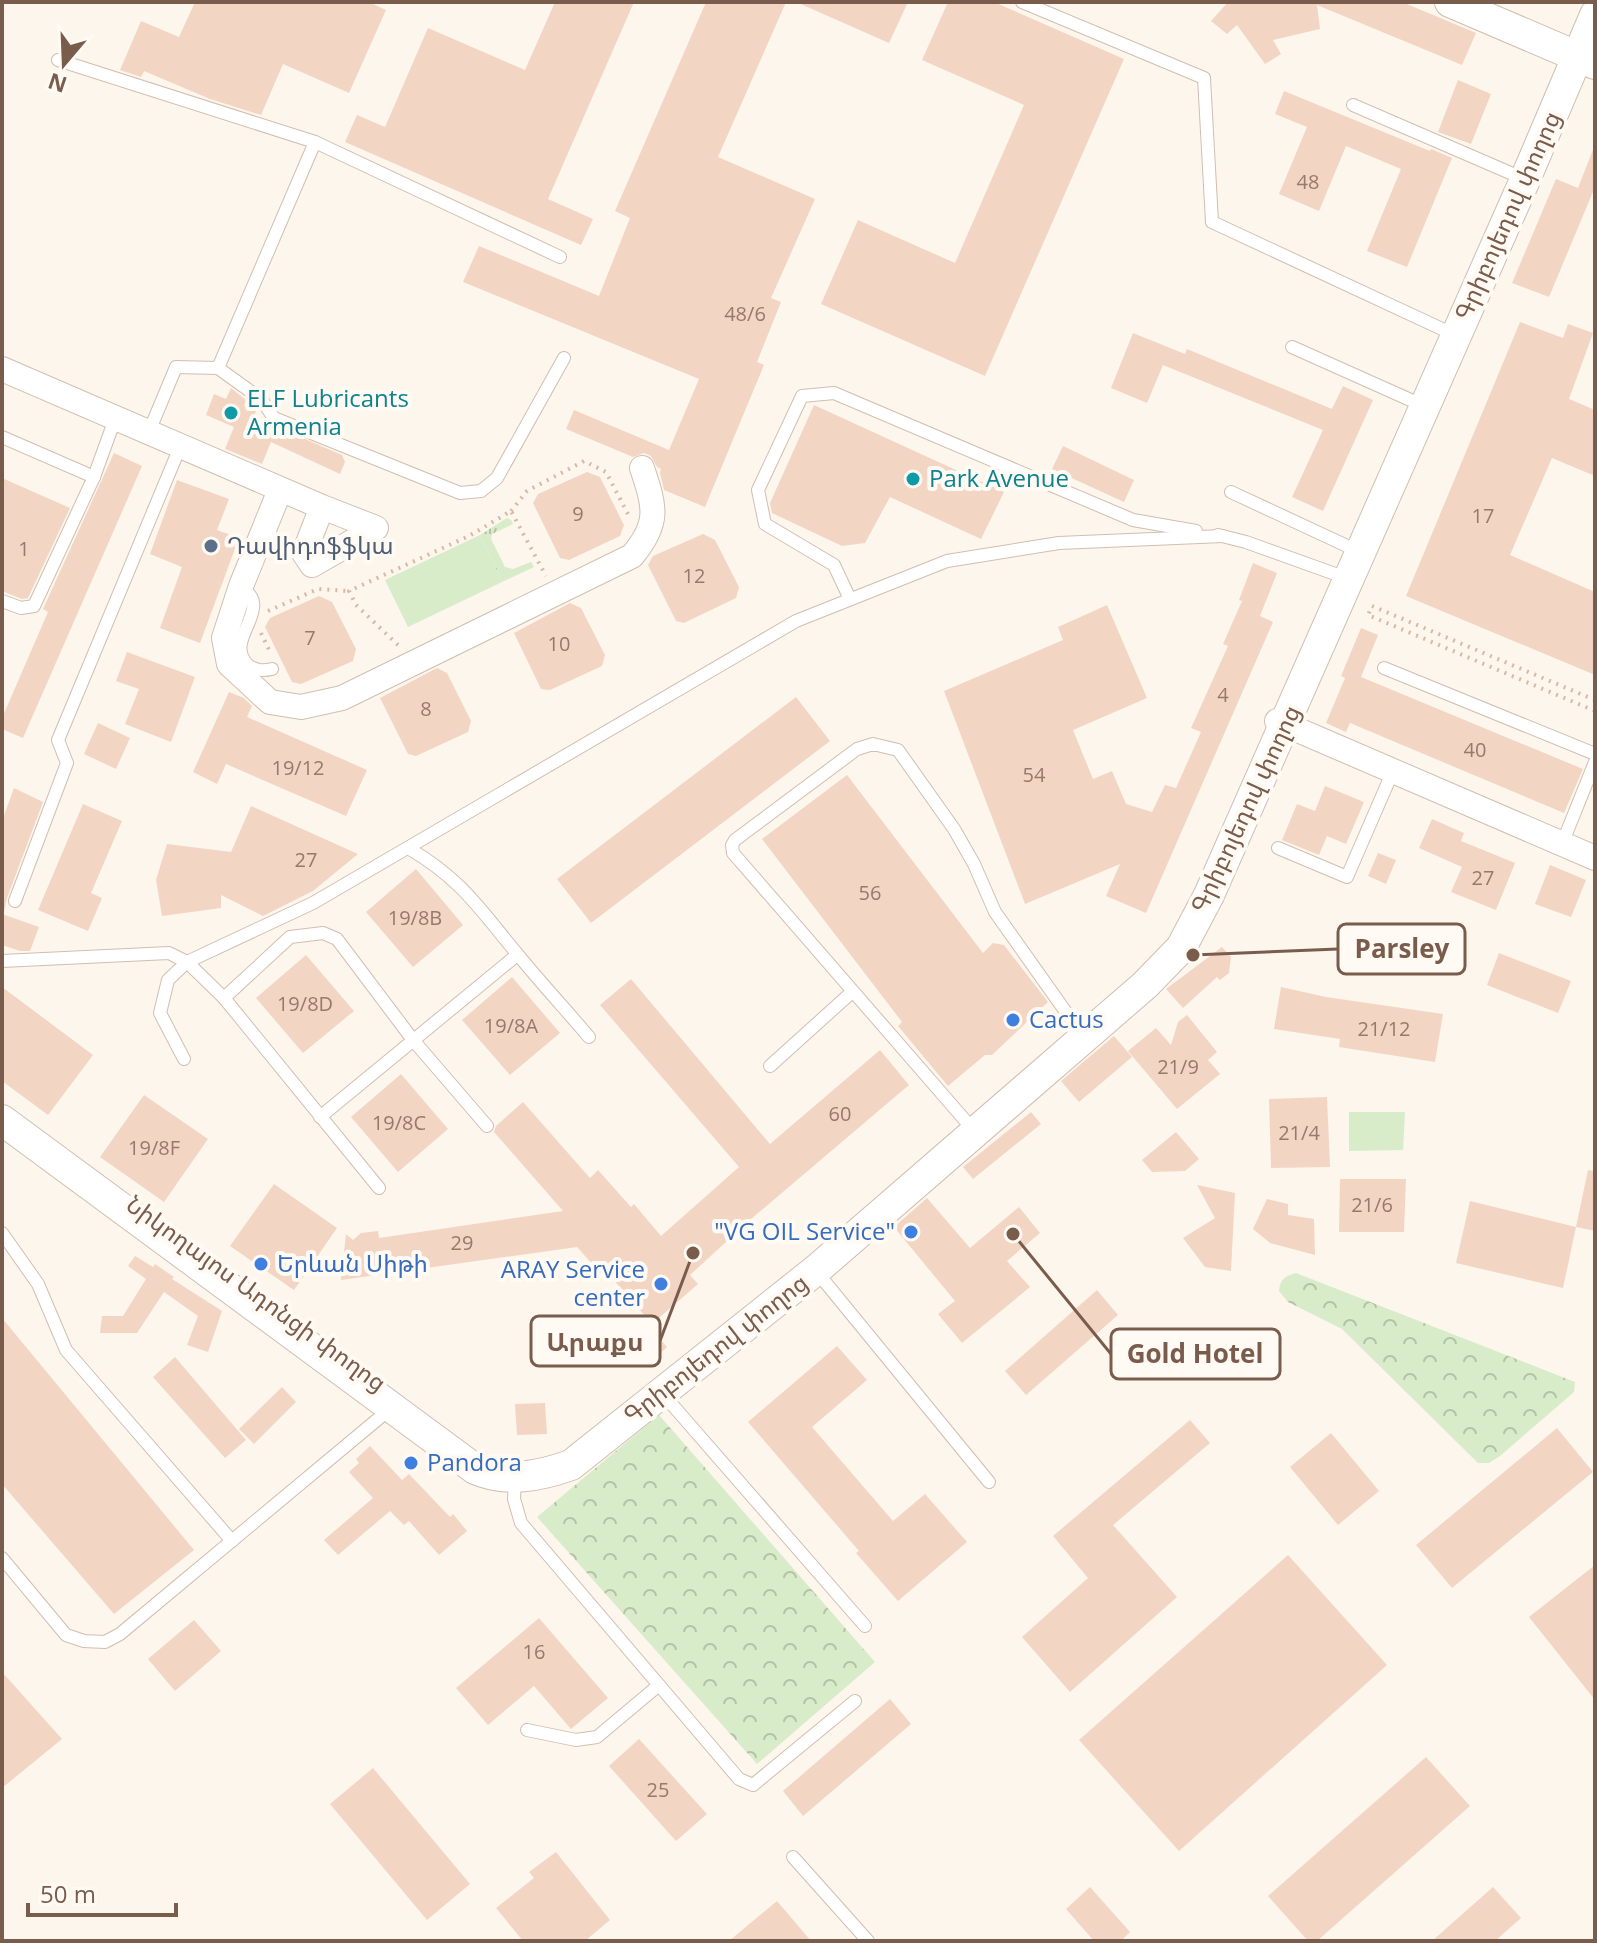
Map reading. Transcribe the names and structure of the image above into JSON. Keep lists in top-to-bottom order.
{
  "streets": {
    "street": ["Գրիբոյեդով փողոց", "Նիկողայոս Ադոնցի փողոց"]
  },
  "crossings": [
    ["Գրիբոյեդով փողոց", "Նիկողայոս Ադոնցի փողոց"]
  ],
  "places": [
    "ELF Lubricants Armenia",
    "Park Avenue",
    "Դավիդոֆֆկա",
    "Parsley",
    "Cactus",
    "\"VG OIL Service\"",
    "Gold Hotel",
    "Արաքս",
    "Երևան Սիթի",
    "ARAY Service center",
    "Pandora"
  ],
  "house_numbers": [
    "48",
    "48/6",
    "9",
    "17",
    "1",
    "12",
    "7",
    "10",
    "4",
    "8",
    "40",
    "19/12",
    "54",
    "27",
    "27",
    "56",
    "19/8B",
    "19/8D",
    "19/8A",
    "21/12",
    "21/9",
    "60",
    "19/8C",
    "21/4",
    "19/8F",
    "21/6",
    "29",
    "16",
    "25"
  ],
  "scale_bar": "50 m",
  "north": "bottom"
}
